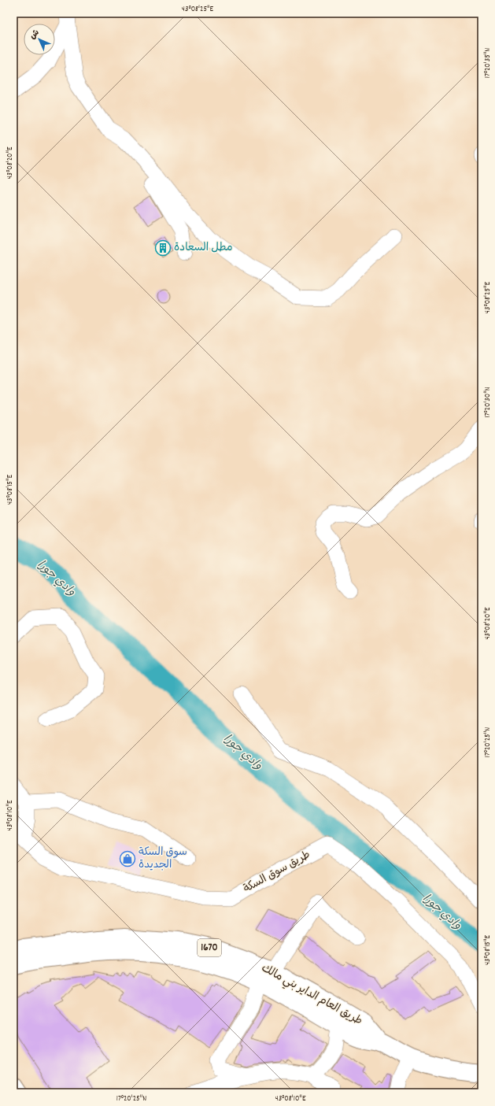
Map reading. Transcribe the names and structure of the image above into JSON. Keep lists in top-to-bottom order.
{
  "streets": {
    "highway": ["1670", "طريق العام الداير بني مالك"],
    "street": ["طريق سوق السكة"]
  },
  "water": ["وادي جورا"],
  "places": {
    "building": ["مطل السعادة"],
    "shop": ["سوق السكة الجديدة"]
  },
  "north": "top left",
  "coordinates": [
    "43°08'25\"E",
    "17°20'35\"N",
    "43°08'20\"E",
    "17°20'30\"N",
    "43°08'15\"E",
    "17°20'25\"N",
    "43°08'10\"E"
  ]
}
